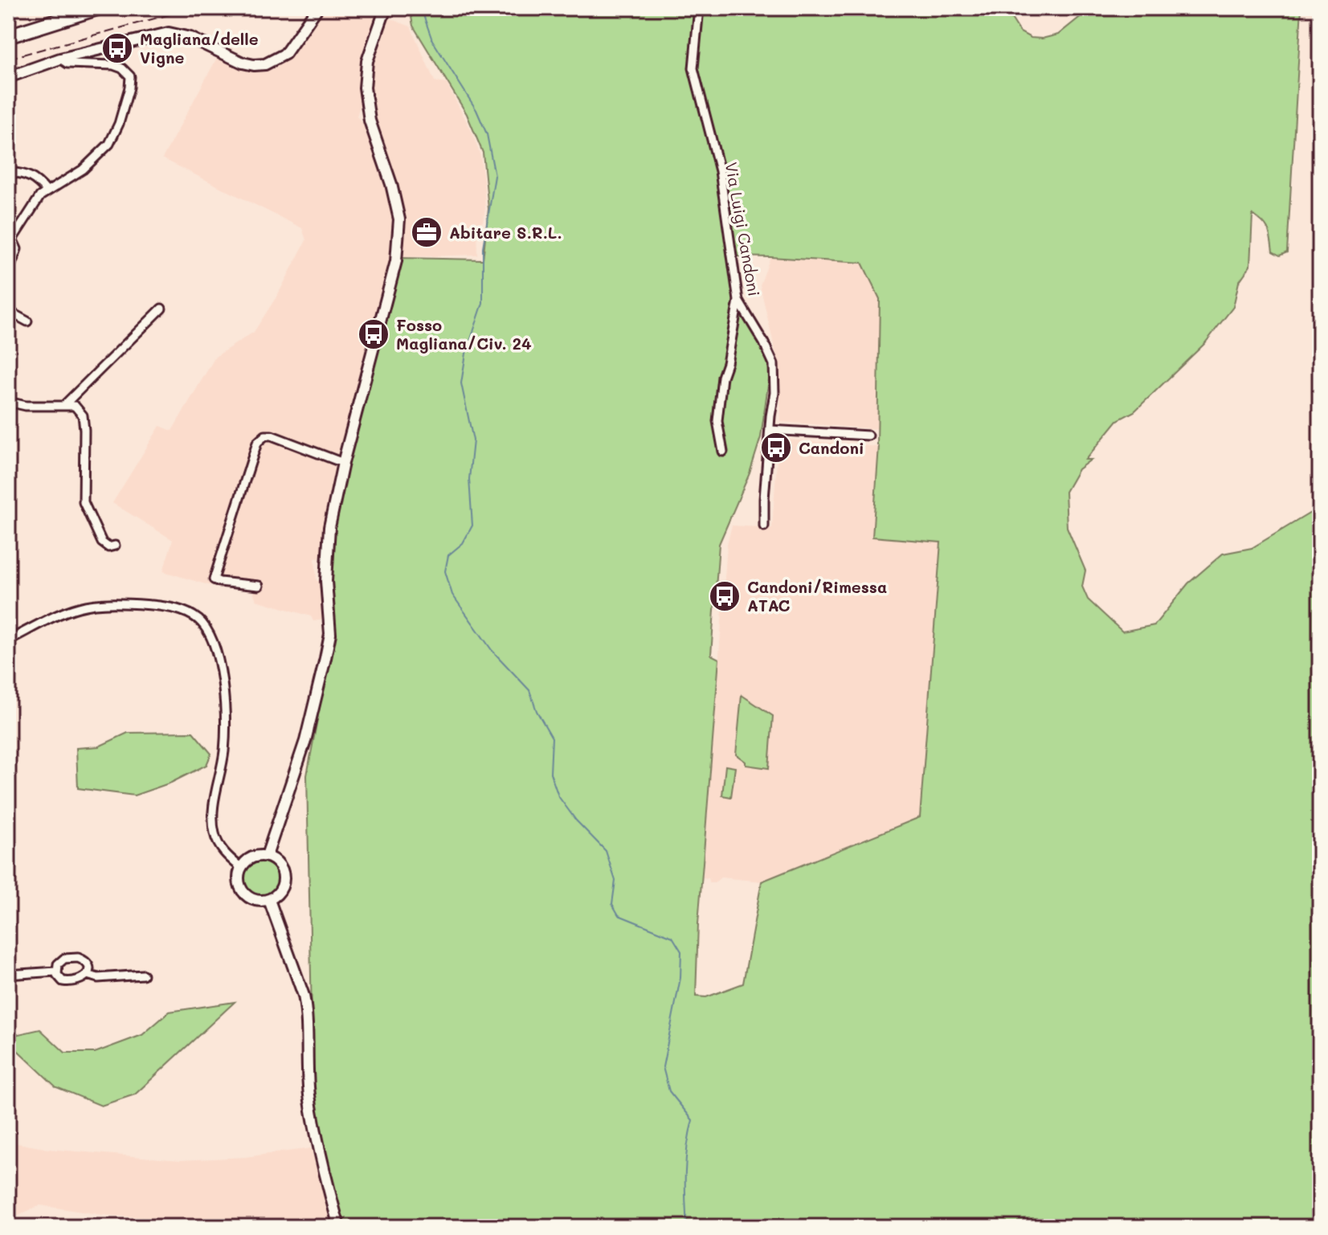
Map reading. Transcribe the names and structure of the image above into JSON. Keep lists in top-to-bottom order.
{
  "streets": {
    "street": ["Via Luigi Candoni"]
  },
  "places": {
    "bus stop": [
      "Magliana/delle Vigne",
      "Fosso Magliana/Civ. 24",
      "Candoni",
      "Candoni/Rimessa ATAC"
    ],
    "office": ["Abitare S.R.L."]
  }
}
